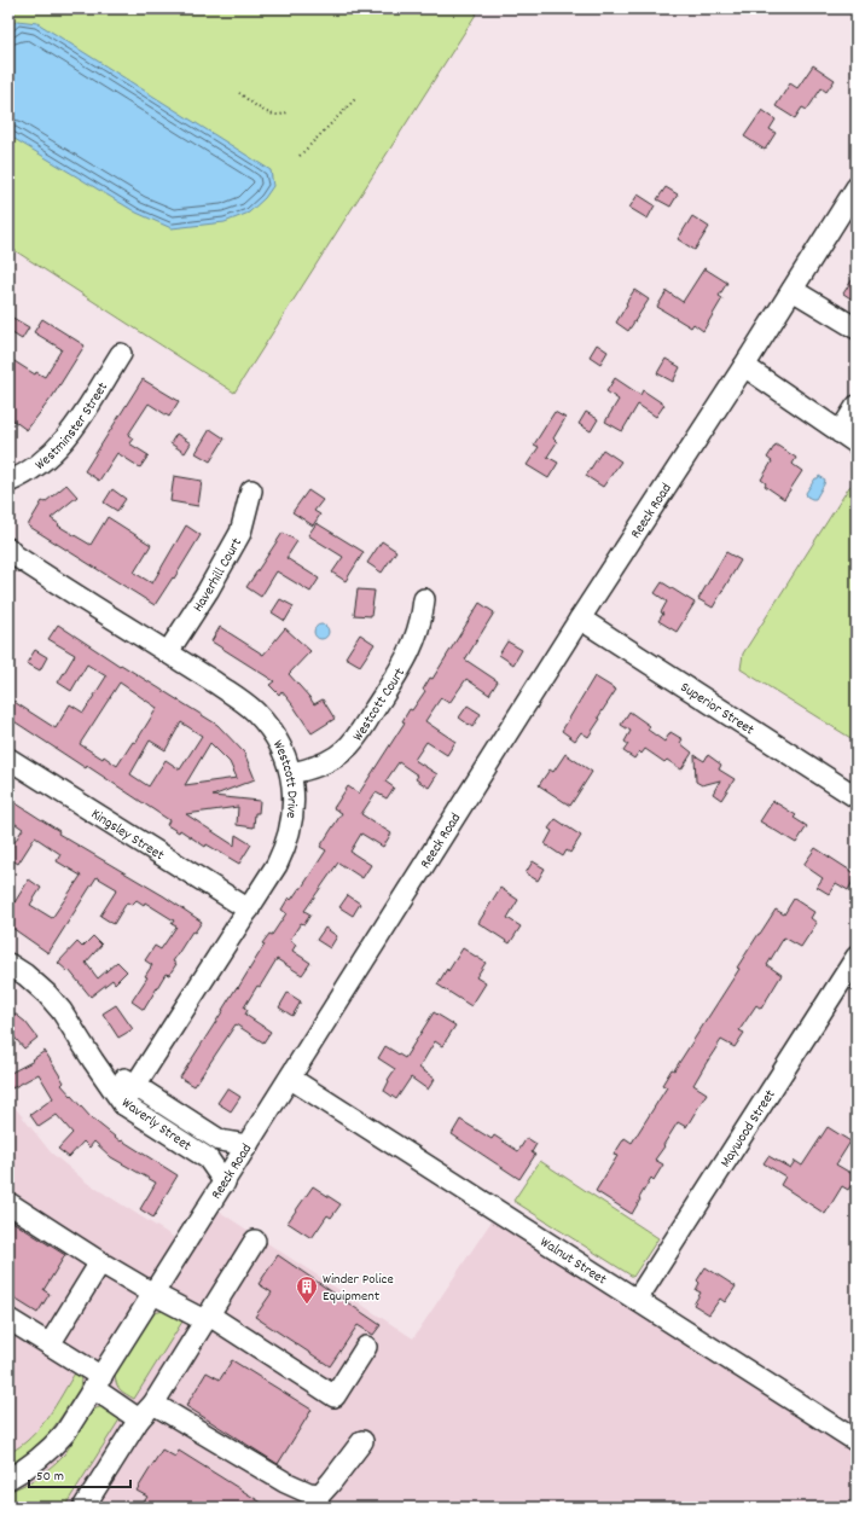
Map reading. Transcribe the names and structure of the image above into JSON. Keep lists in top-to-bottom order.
{
  "streets": {
    "street": [
      "Westminster Street",
      "Reeck Road",
      "Haverhill Court",
      "Westcott Court",
      "Superior Street",
      "Westcott Drive",
      "Kingsley Street",
      "Waverly Street",
      "Maywood Street",
      "Walnut Street"
    ]
  },
  "crossings": [
    ["Reeck Road", "Superior Street"],
    ["Reeck Road", "Waverly Street"],
    ["Reeck Road", "Walnut Street"],
    ["Haverhill Court", "Westcott Drive"],
    ["Westcott Court", "Westcott Drive"],
    ["Westcott Drive", "Kingsley Street"],
    ["Westcott Drive", "Waverly Street"],
    ["Maywood Street", "Walnut Street"]
  ],
  "places": {
    "building": ["Winder Police Equipment"]
  },
  "scale_bar": "50 m"
}
